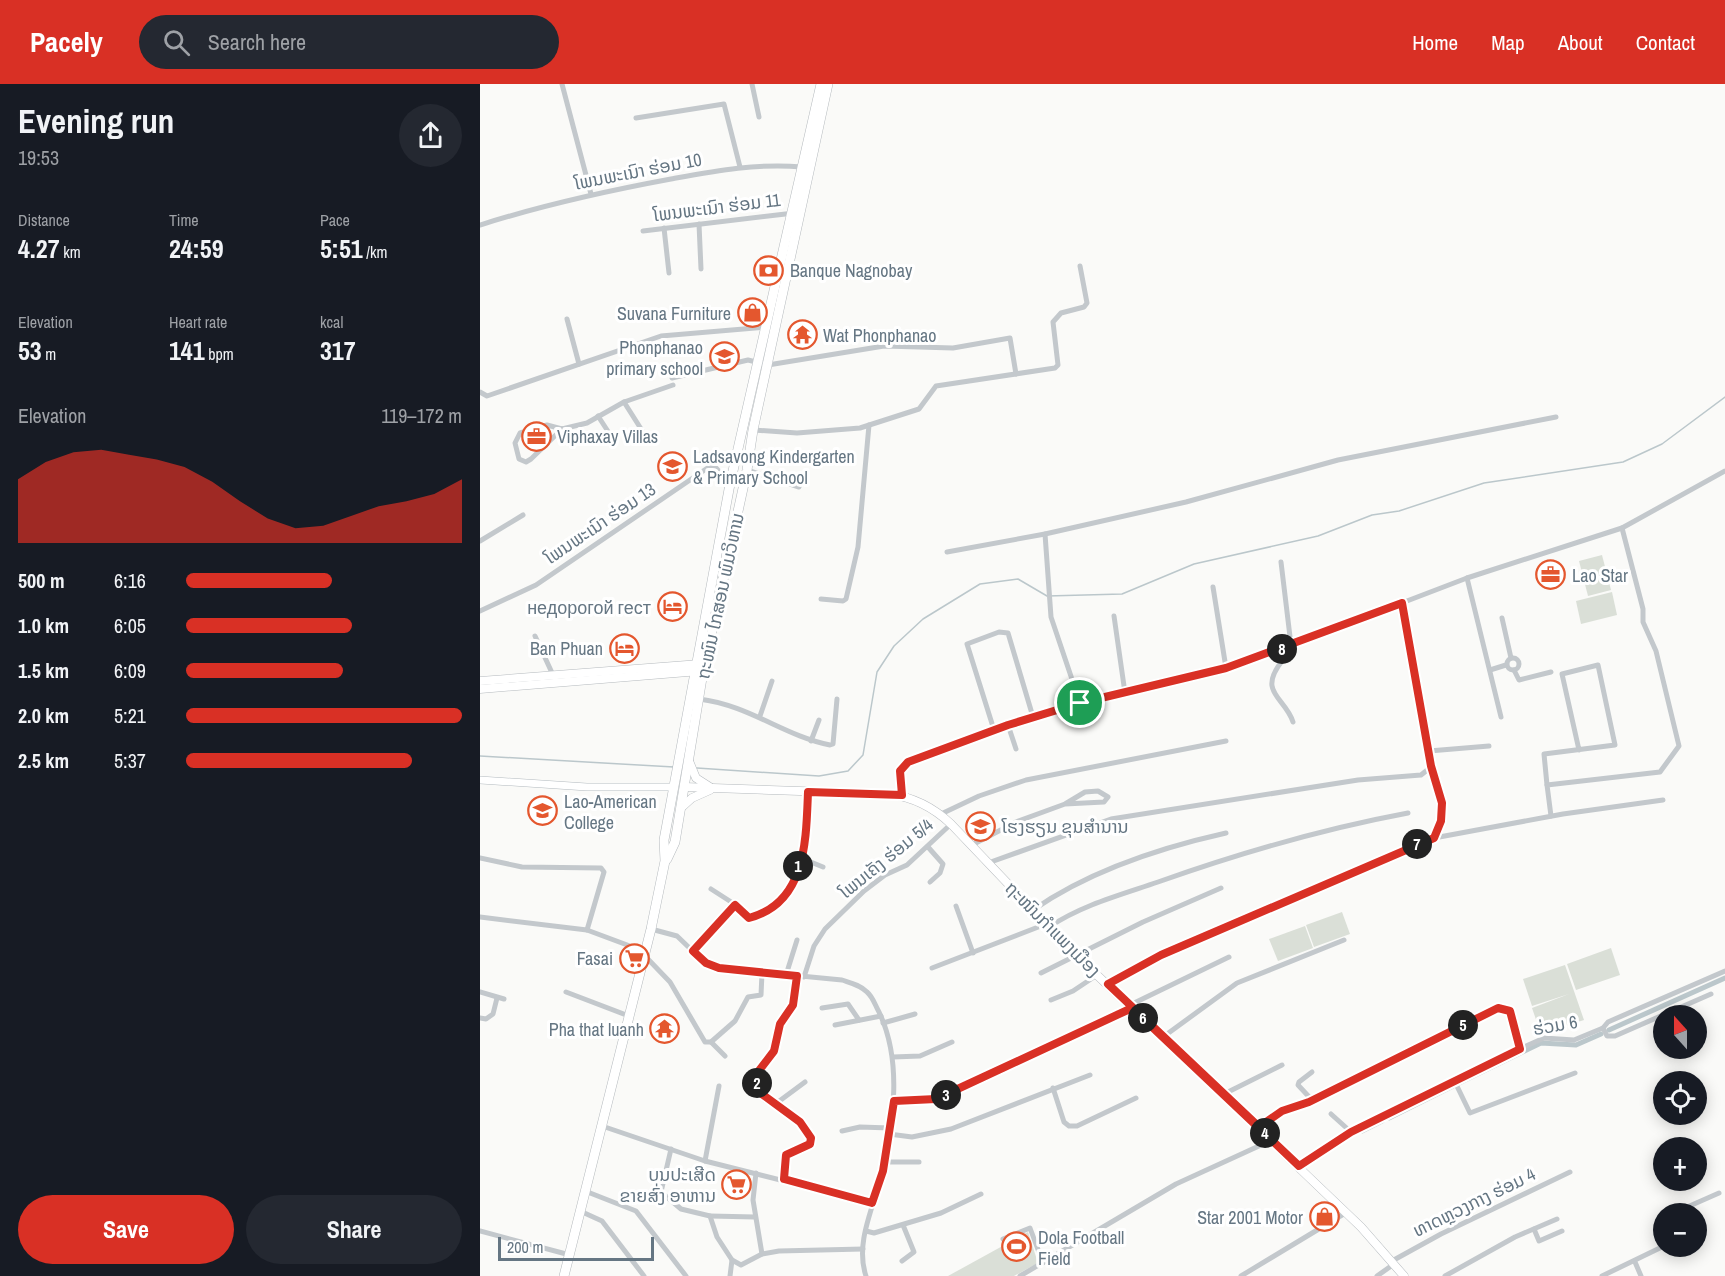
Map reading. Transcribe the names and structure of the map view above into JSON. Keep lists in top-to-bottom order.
{
  "streets": {
    "highway": ["ຖະໜົນ ໄກສອນ ພົມວິຫານ"],
    "main road": ["ຖະໜົນກຳແພງເມືອງ"],
    "street": [
      "ໂພນພະເນົາ ຮ່ອມ 10",
      "ໂພນພະເນົາ ຮ່ອມ 11",
      "ໂພນພະເນົາ ຮ່ອມ 13",
      "ໂພນເຄັງ ຮ່ອມ 5/4",
      "ຮ່ວມ 6",
      "ທາດຫຼວງກາງ ຮ່ອມ 4"
    ]
  },
  "crossings": [
    ["ໂພນພະເນົາ ຮ່ອມ 10", "ຖະໜົນ ໄກສອນ ພົມວິຫານ"],
    ["ໂພນພະເນົາ ຮ່ອມ 11", "ຖະໜົນ ໄກສອນ ພົມວິຫານ"],
    ["ໂພນພະເນົາ ຮ່ອມ 13", "ຖະໜົນ ໄກສອນ ພົມວິຫານ"],
    ["ຖະໜົນ ໄກສອນ ພົມວິຫານ", "ຖະໜົນກຳແພງເມືອງ"],
    ["ໂພນເຄັງ ຮ່ອມ 5/4", "ຖະໜົນກຳແພງເມືອງ"],
    ["ຖະໜົນກຳແພງເມືອງ", "ຮ່ວມ 6"],
    ["ຖະໜົນກຳແພງເມືອງ", "ທາດຫຼວງກາງ ຮ່ອມ 4"]
  ],
  "places": {
    "bank": ["Banque Nagnobay"],
    "shop": ["Suvana Furniture", "Star 2001 Motor"],
    "temple": ["Wat Phonphanao", "Pha that luanh"],
    "school or university": [
      "Phonphanao primary school",
      "Ladsavong Kindergarten & Primary School",
      "Lao-American College",
      "ໂຮງຮຽນ ຂຸນສຳນານ"
    ],
    "office": ["Viphaxay Villas", "Lao Star"],
    "hotel": ["недорогой гест", "Ban Phuan"],
    "supermarket": ["Fasai", "ບຸນປະເສີດ ຂາຍສົ່ງ ອາຫານ"],
    "sports": ["Dola Football Field"]
  },
  "scale_bar": "200 m",
  "north": "top",
  "page": {
    "header": "Pacely",
    "search": "Search here",
    "nav": [
      "Home",
      "Map",
      "About",
      "Contact"
    ],
    "heading": ["Evening run", "19:53"],
    "stats": [
      ["Distance", "4.27 km"],
      ["Time", "24:59"],
      ["Pace", "5:51 /km"],
      ["Elevation", "53 m"],
      ["Heart rate", "141 bpm"],
      ["kcal", "317"]
    ],
    "chart": ["Elevation", "119–172 m"],
    "list": [
      {
        "name": "500 m",
        "note": "6:16"
      },
      {
        "name": "1.0 km",
        "note": "6:05"
      },
      {
        "name": "1.5 km",
        "note": "6:09"
      },
      {
        "name": "2.0 km",
        "note": "5:21"
      },
      {
        "name": "2.5 km",
        "note": "5:37"
      }
    ],
    "pins": [
      "8",
      "7",
      "1",
      "6",
      "5",
      "2",
      "3",
      "4"
    ],
    "map_buttons": ["+", "−"],
    "buttons": ["Save", "Share"],
    "scale": "200 m"
  }
}
